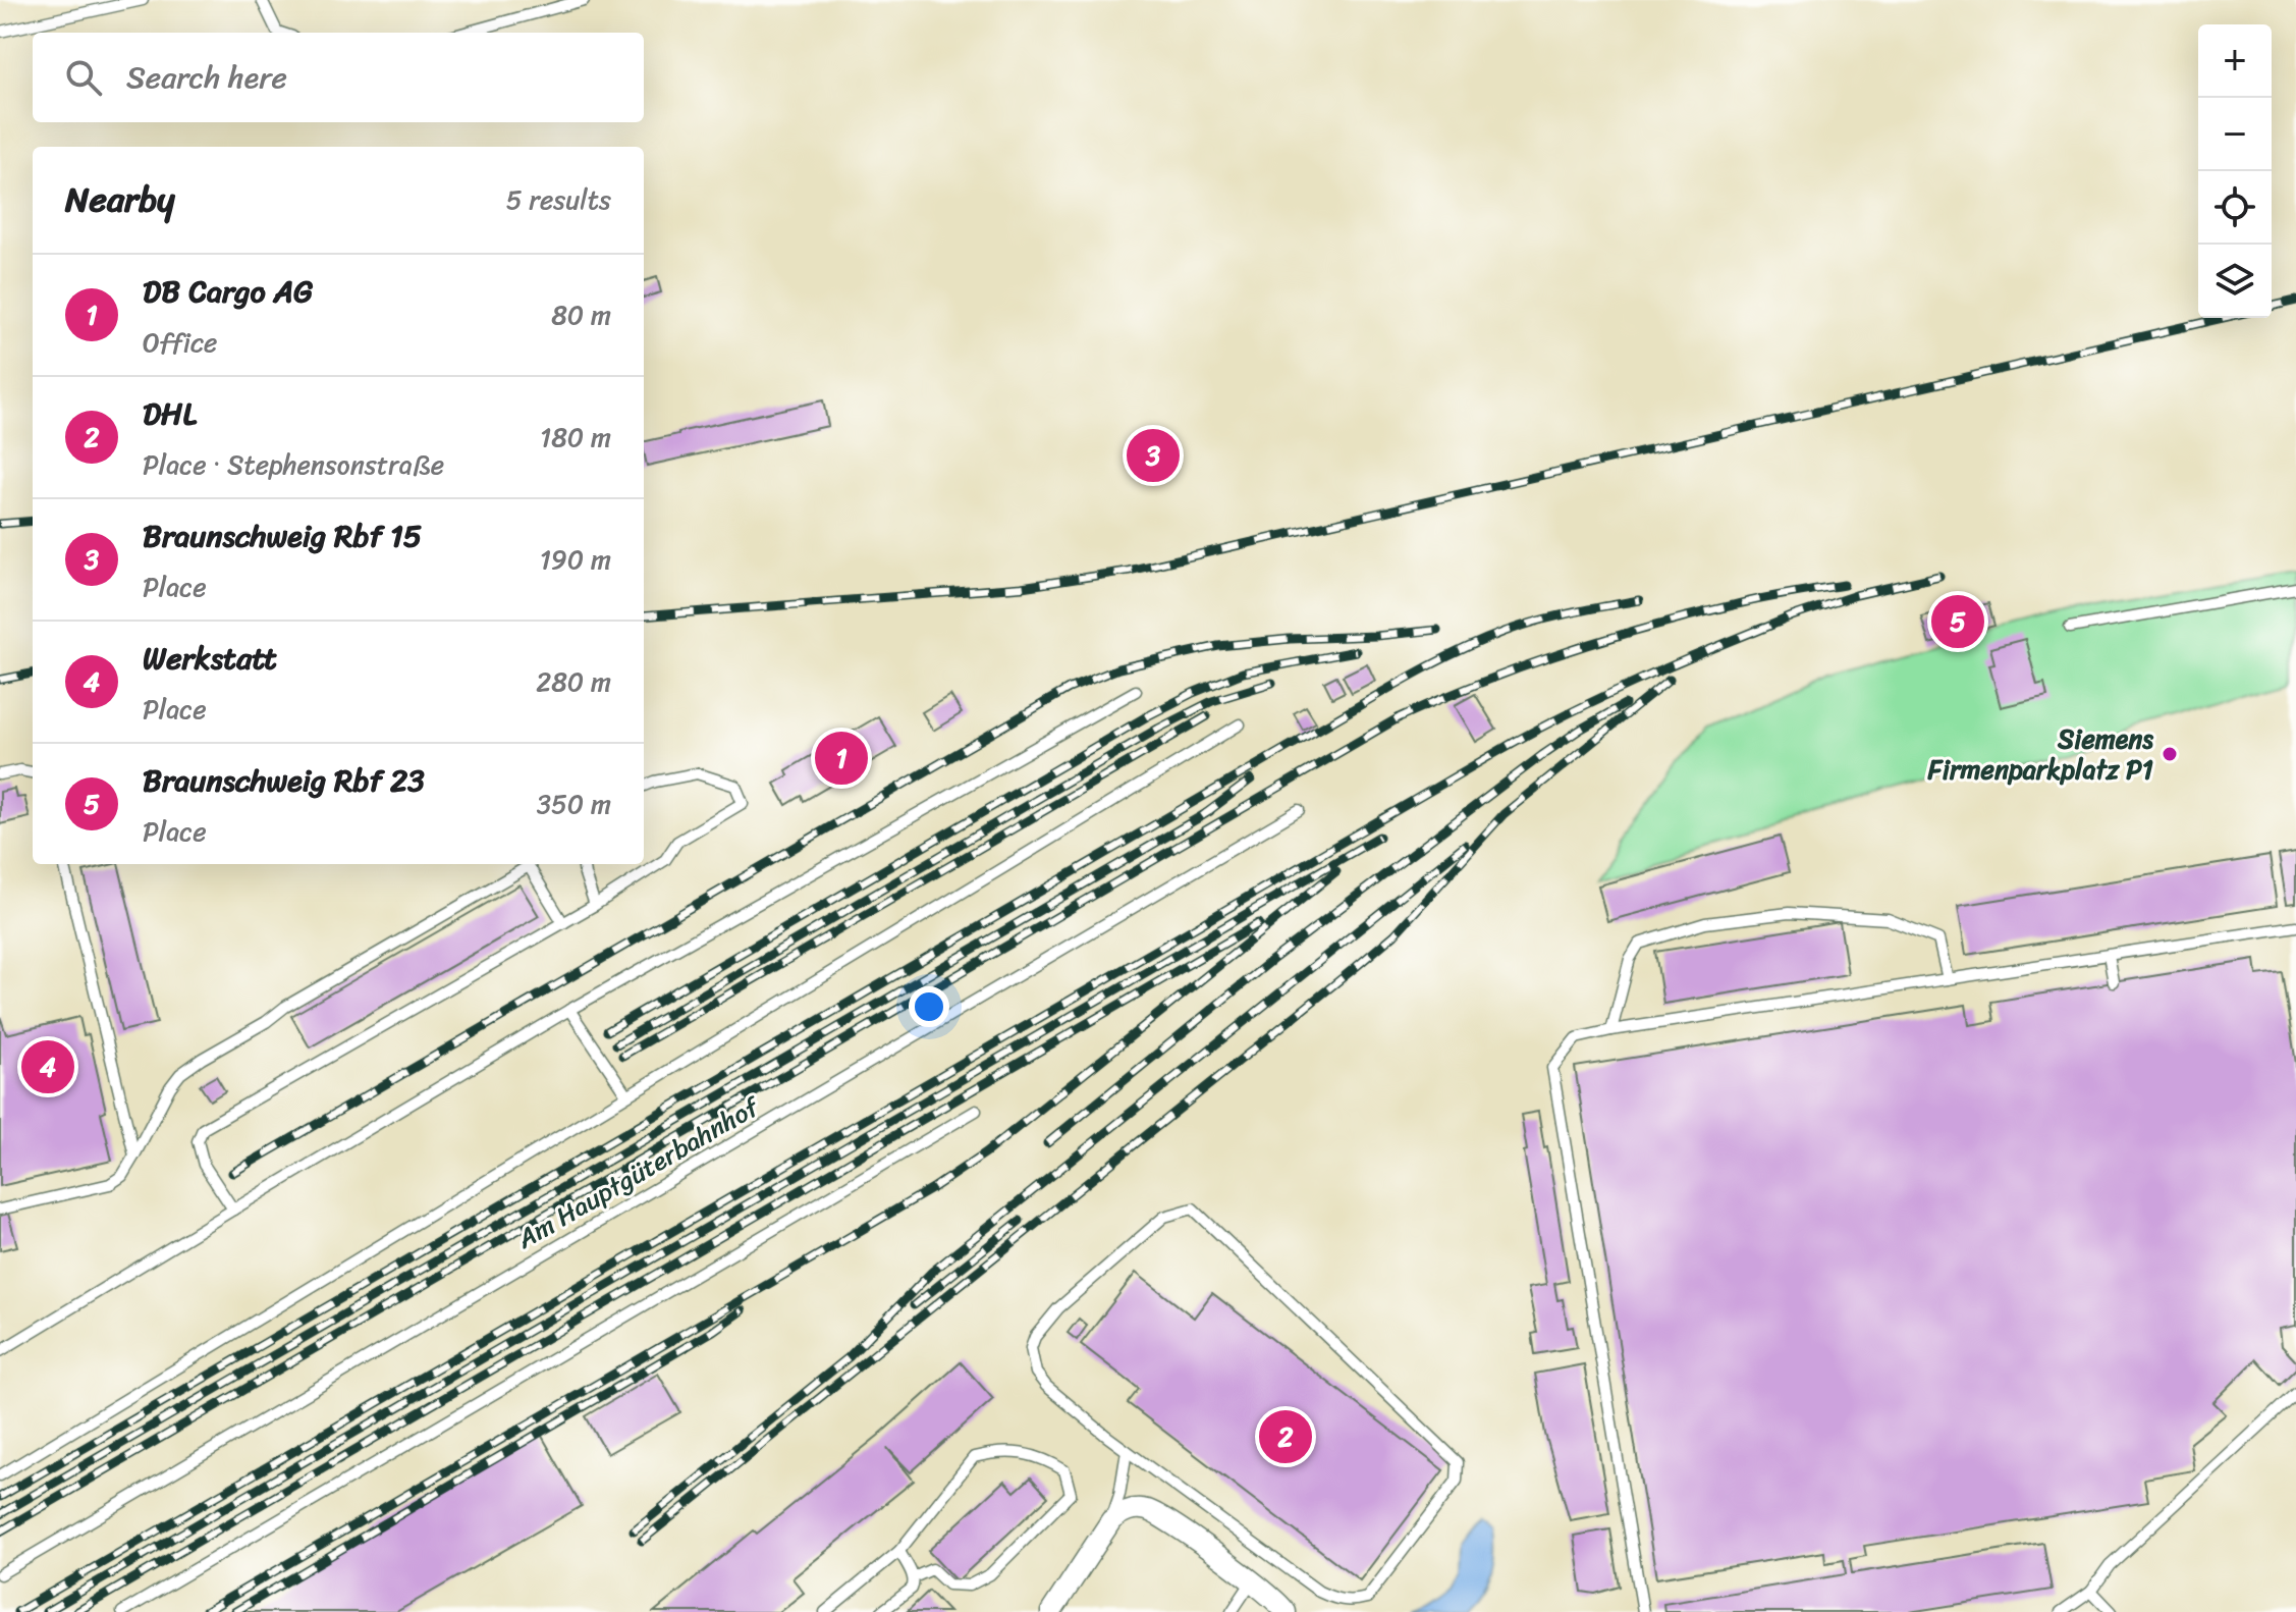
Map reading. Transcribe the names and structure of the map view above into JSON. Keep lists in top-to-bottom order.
{
  "streets": {
    "lane": ["Am Hauptgüterbahnhof"]
  },
  "places": ["Siemens Firmenparkplatz P1"],
  "page": {
    "map_buttons": ["+", "−"],
    "search": "Search here",
    "heading": ["Nearby", "5 results"],
    "list": [
      {
        "mark": "1",
        "name": "DB Cargo AG",
        "note": "Office",
        "value": "80 m"
      },
      {
        "mark": "2",
        "name": "DHL",
        "note": "Place · Stephensonstraße",
        "value": "180 m"
      },
      {
        "mark": "3",
        "name": "Braunschweig Rbf 15",
        "note": "Place",
        "value": "190 m"
      },
      {
        "mark": "4",
        "name": "Werkstatt",
        "note": "Place",
        "value": "280 m"
      },
      {
        "mark": "5",
        "name": "Braunschweig Rbf 23",
        "note": "Place",
        "value": "350 m"
      }
    ],
    "pins": [
      "3",
      "5",
      "1",
      "4",
      "2"
    ]
  }
}
